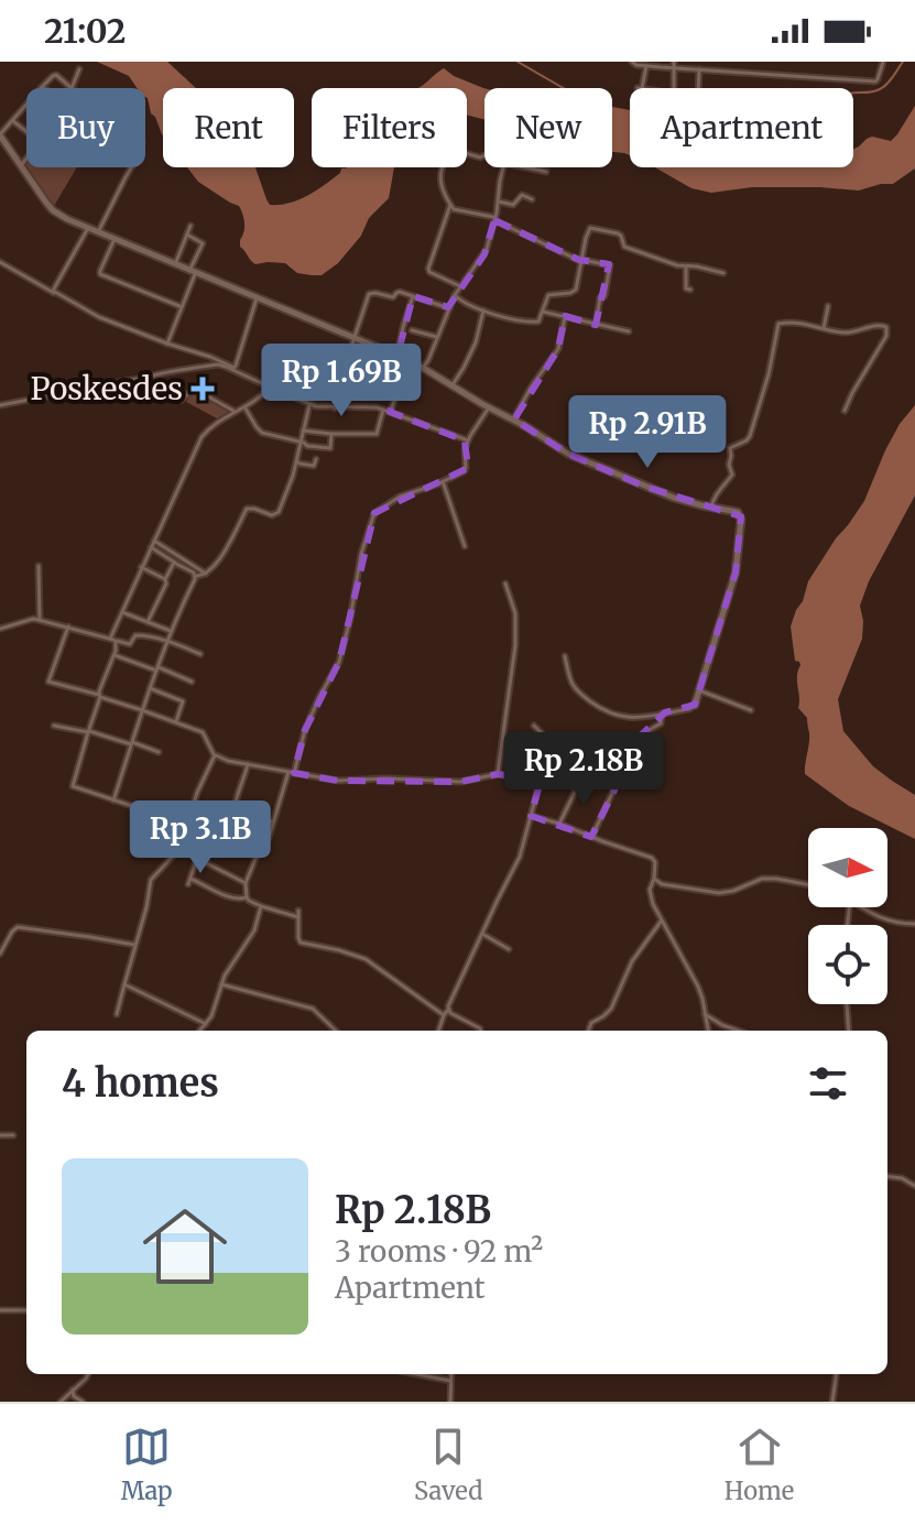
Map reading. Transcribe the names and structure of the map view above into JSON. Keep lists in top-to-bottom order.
{
  "places": {
    "health": ["Poskesdes"]
  },
  "north": "right",
  "page": {
    "status": "21:02",
    "chip": [
      "Buy",
      "Rent",
      "Filters",
      "New",
      "Apartment"
    ],
    "price": [
      "Rp 1.69B",
      "Rp 2.91B",
      "Rp 2.18B",
      "Rp 3.1B"
    ],
    "heading": "4 homes",
    "list": [
      {
        "name": "Rp 2.18B",
        "note": "3 rooms · 92 m² · Apartment"
      }
    ],
    "tabs": ["Map", "Saved", "Home"]
  }
}
